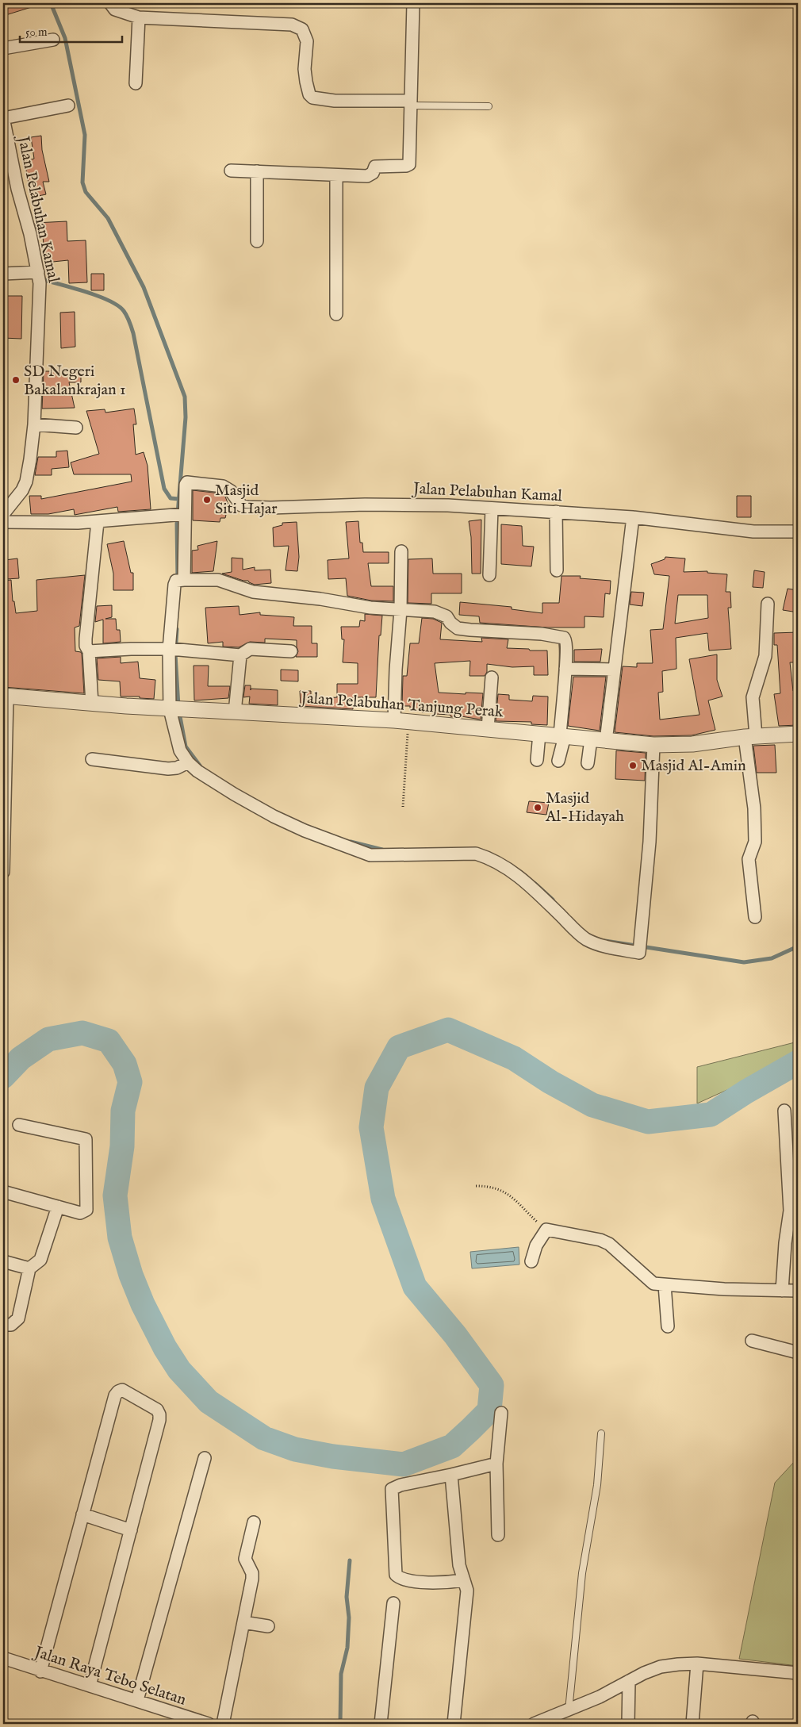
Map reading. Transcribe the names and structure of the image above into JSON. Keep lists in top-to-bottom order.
{
  "streets": {
    "street": ["Jalan Pelabuhan Kamal", "Jalan Pelabuhan Tanjung Perak", "Jalan Raya Tebo Selatan"]
  },
  "places": [
    "SD Negeri Bakalankrajan 1",
    "Masjid Siti Hajar",
    "Masjid Al-Amin",
    "Masjid Al-Hidayah"
  ],
  "scale_bar": "50 m"
}
